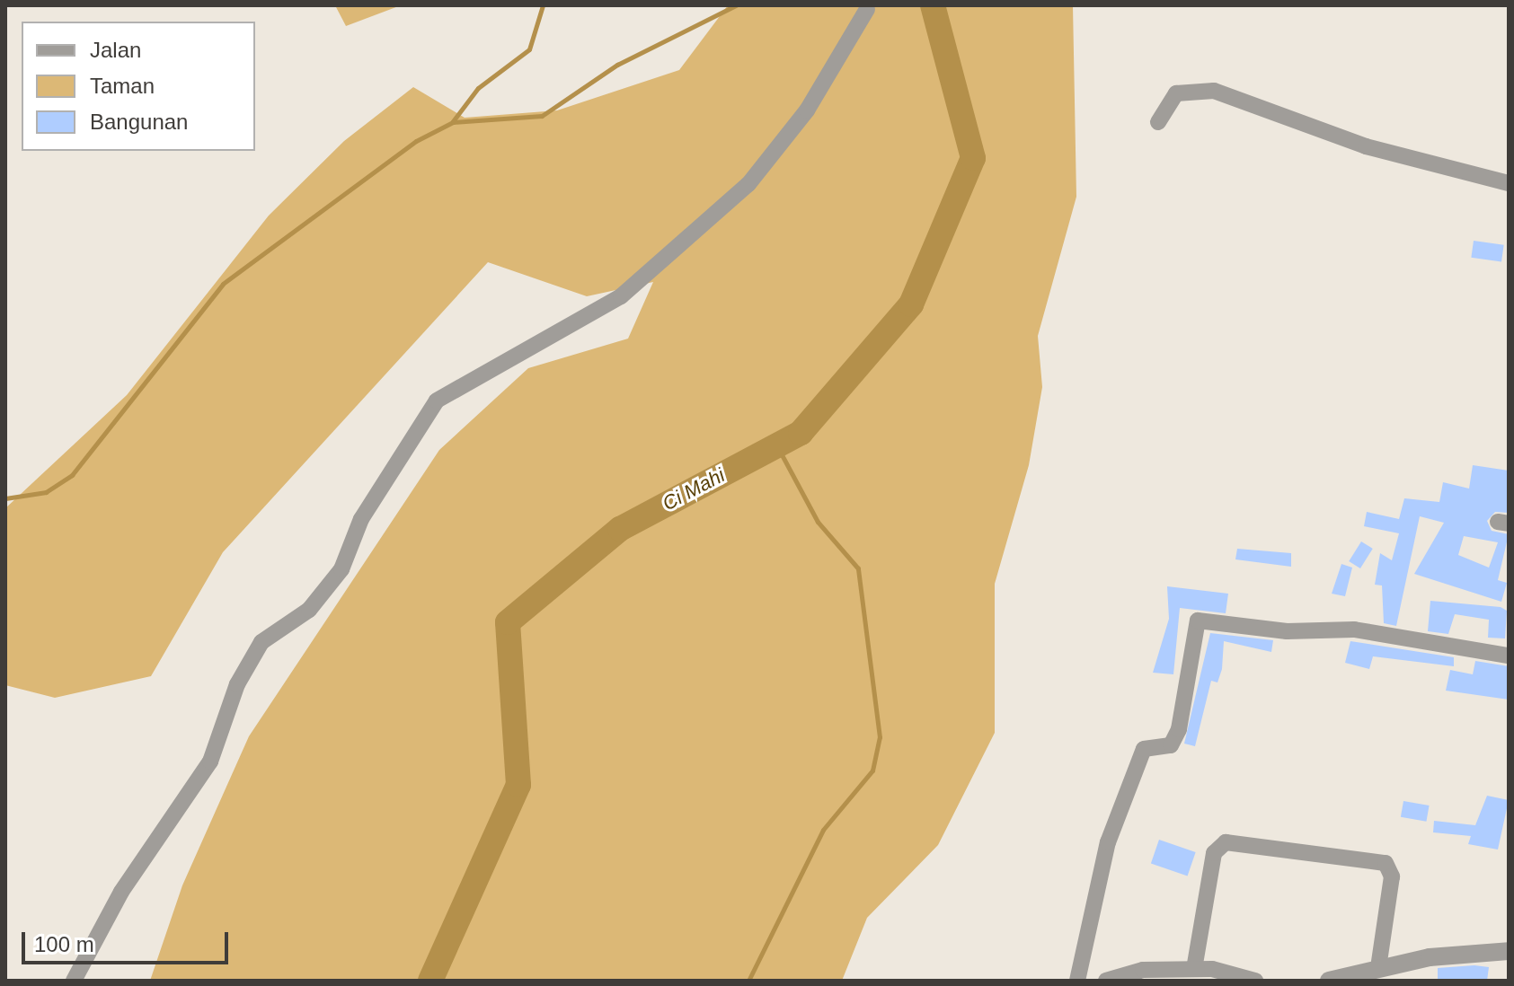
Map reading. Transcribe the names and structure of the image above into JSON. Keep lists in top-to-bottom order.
{
  "water": ["Ci Mahi"],
  "legend": ["Jalan", "Taman", "Bangunan"],
  "scale_bar": "100 m"
}
